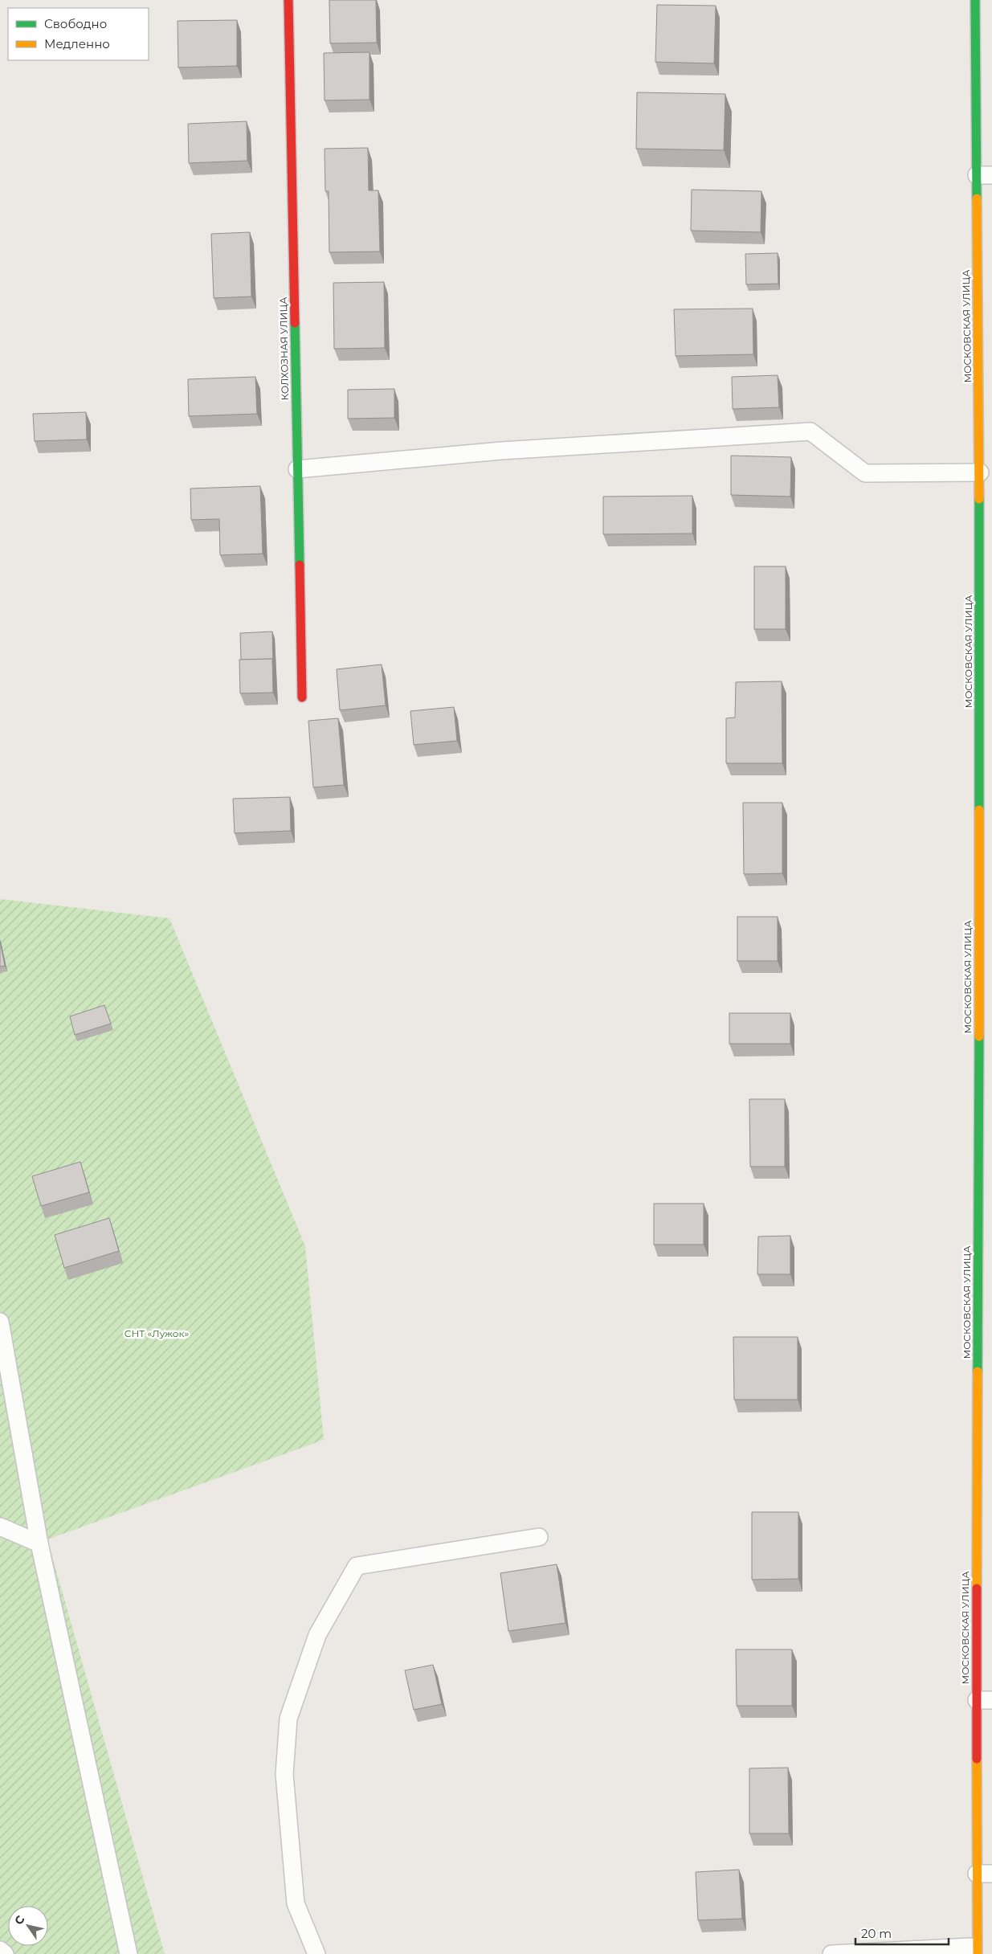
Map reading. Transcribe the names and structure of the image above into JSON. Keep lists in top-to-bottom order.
{
  "streets": {
    "main road": ["МОСКОВСКАЯ УЛИЦА", "КОЛХОЗНАЯ УЛИЦА"]
  },
  "parks": ["СНТ «Лужок»"],
  "legend": ["Свободно", "Медленно"],
  "scale_bar": "20 m",
  "north": "top left"
}
